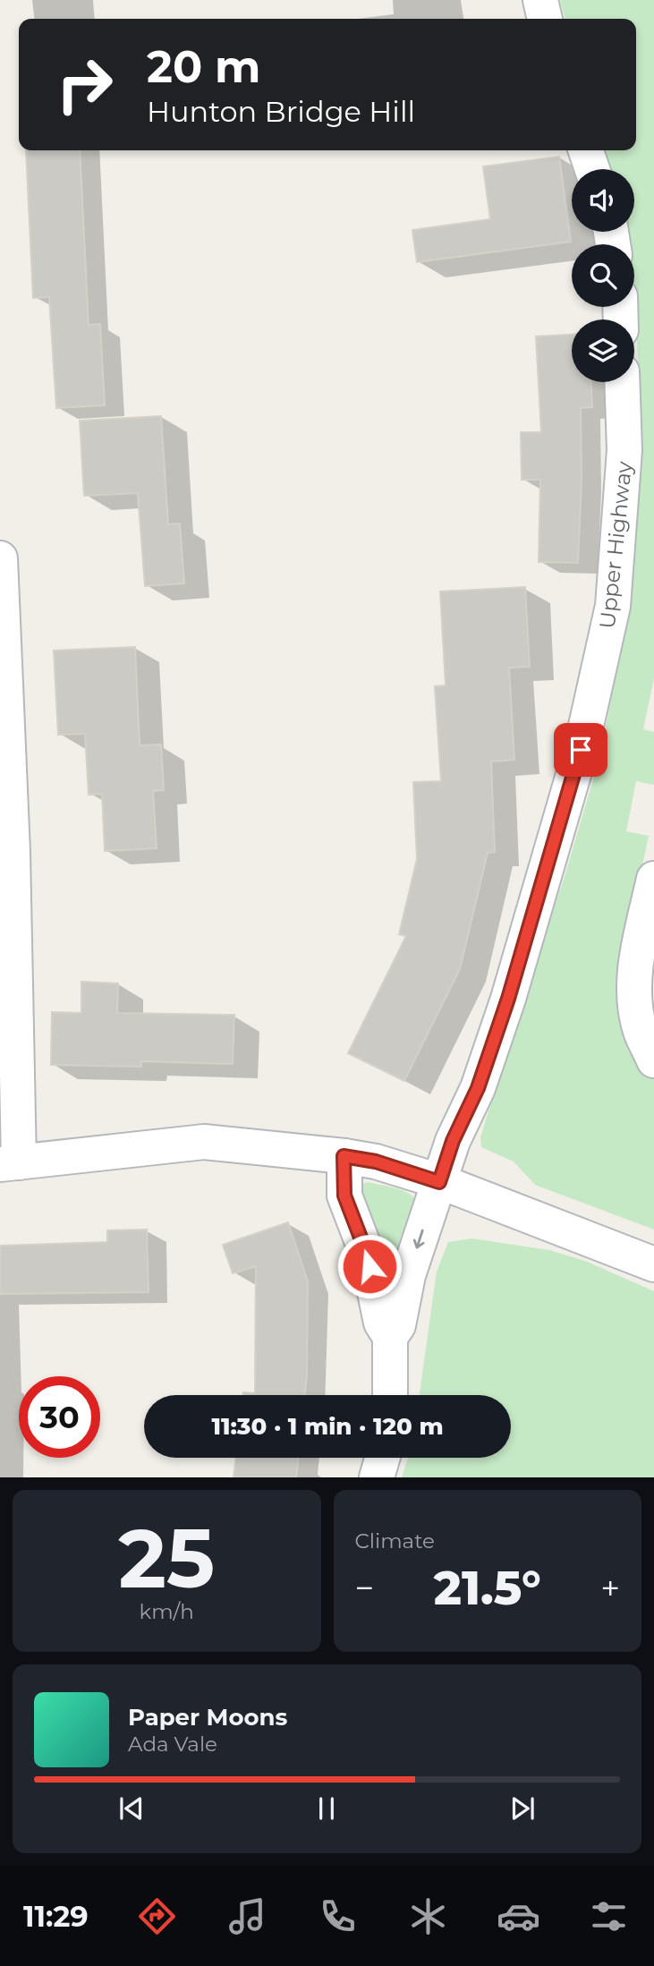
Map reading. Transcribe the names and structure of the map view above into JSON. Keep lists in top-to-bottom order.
{
  "streets": {
    "street": ["Upper Highway"]
  },
  "page": {
    "turn": ["20 m", "Hunton Bridge Hill"],
    "limit": "30",
    "trip": "11:30 · 1 min · 120 m",
    "tile": [
      ["25", "km/h"],
      "Climate"
    ],
    "heat": ["−", "21.5°", "+"],
    "song": ["Paper Moons", "Ada Vale"],
    "tabs": "11:29"
  }
}
